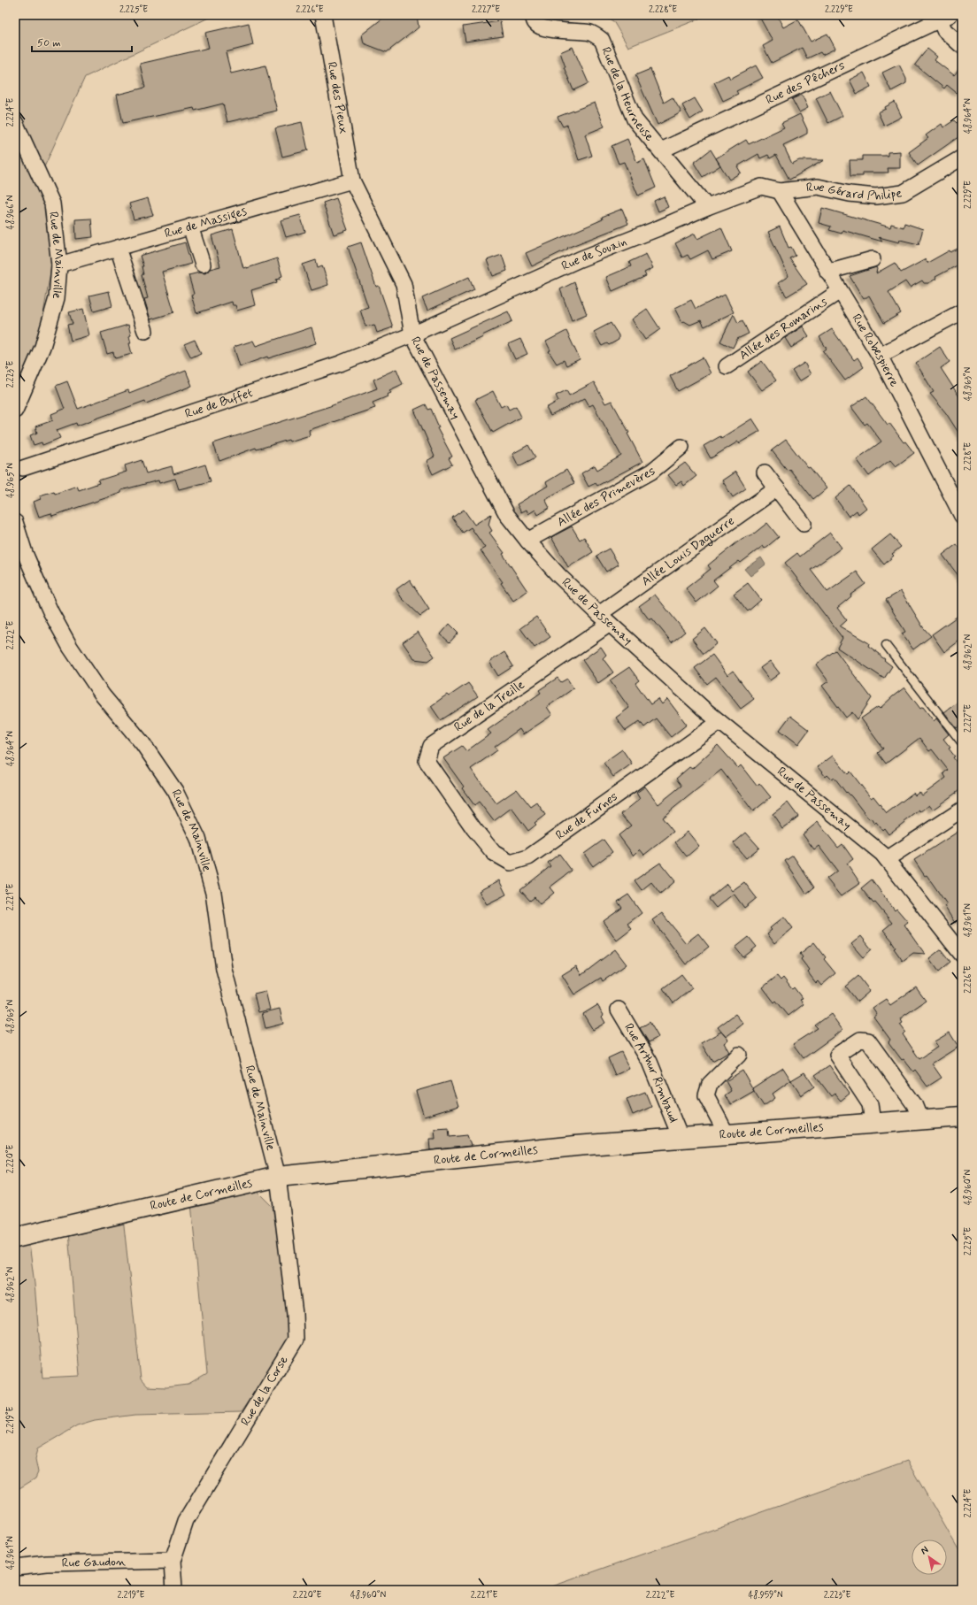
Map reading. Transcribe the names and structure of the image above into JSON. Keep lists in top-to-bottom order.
{
  "streets": {
    "main road": ["Route de Cormeilles"],
    "street": [
      "Rue des Pêchers",
      "Rue de la Heurneuse",
      "Rue des Pieux",
      "Rue Gérard Philipe",
      "Rue de Massiges",
      "Rue de Souain",
      "Rue de Mainville",
      "Allée des Romarins",
      "Rue Robespierre",
      "Rue de Passemay",
      "Rue de Buffet",
      "Allée des Primevères",
      "Allée Louis Daguerre",
      "Rue de la Treille",
      "Rue de Furnes",
      "Rue Arthur Rimbaud",
      "Rue de la Corse",
      "Rue Gaudon"
    ]
  },
  "crossings": [
    ["Rue des Pêchers", "Rue de la Heurneuse"],
    ["Rue de la Heurneuse", "Rue de Souain"],
    ["Rue des Pieux", "Rue de Massiges"],
    ["Rue des Pieux", "Rue de Passemay"],
    ["Rue Gérard Philipe", "Rue de Souain"],
    ["Rue Gérard Philipe", "Rue Robespierre"],
    ["Rue de Massiges", "Rue de Mainville"],
    ["Rue de Massiges", "Rue de Passemay"],
    ["Rue de Souain", "Rue Robespierre"],
    ["Rue de Souain", "Rue de Passemay"],
    ["Rue de Souain", "Rue de Buffet"],
    ["Rue de Mainville", "Route de Cormeilles"],
    ["Rue de Mainville", "Rue de la Corse"],
    ["Allée des Romarins", "Rue Robespierre"],
    ["Rue de Passemay", "Rue de Buffet"],
    ["Rue de Passemay", "Allée des Primevères"],
    ["Rue de Passemay", "Allée Louis Daguerre"],
    ["Rue de Passemay", "Rue de la Treille"],
    ["Rue de Passemay", "Rue de Furnes"],
    ["Allée Louis Daguerre", "Rue de la Treille"],
    ["Rue de la Treille", "Rue de Furnes"],
    ["Rue Arthur Rimbaud", "Route de Cormeilles"],
    ["Route de Cormeilles", "Rue de la Corse"],
    ["Rue de la Corse", "Rue Gaudon"]
  ],
  "scale_bar": "50 m",
  "north": "top left",
  "coordinates": [
    "2.225°E",
    "2.226°E",
    "2.227°E",
    "2.228°E",
    "2.229°E",
    "2.224°E",
    "48.964°N",
    "48.966°N",
    "2.223°E",
    "48.963°N",
    "48.965°N",
    "2.222°E",
    "48.962°N",
    "2.221°E",
    "48.961°N",
    "2.220°E",
    "48.960°N",
    "2.219°E",
    "48.959°N"
  ]
}
